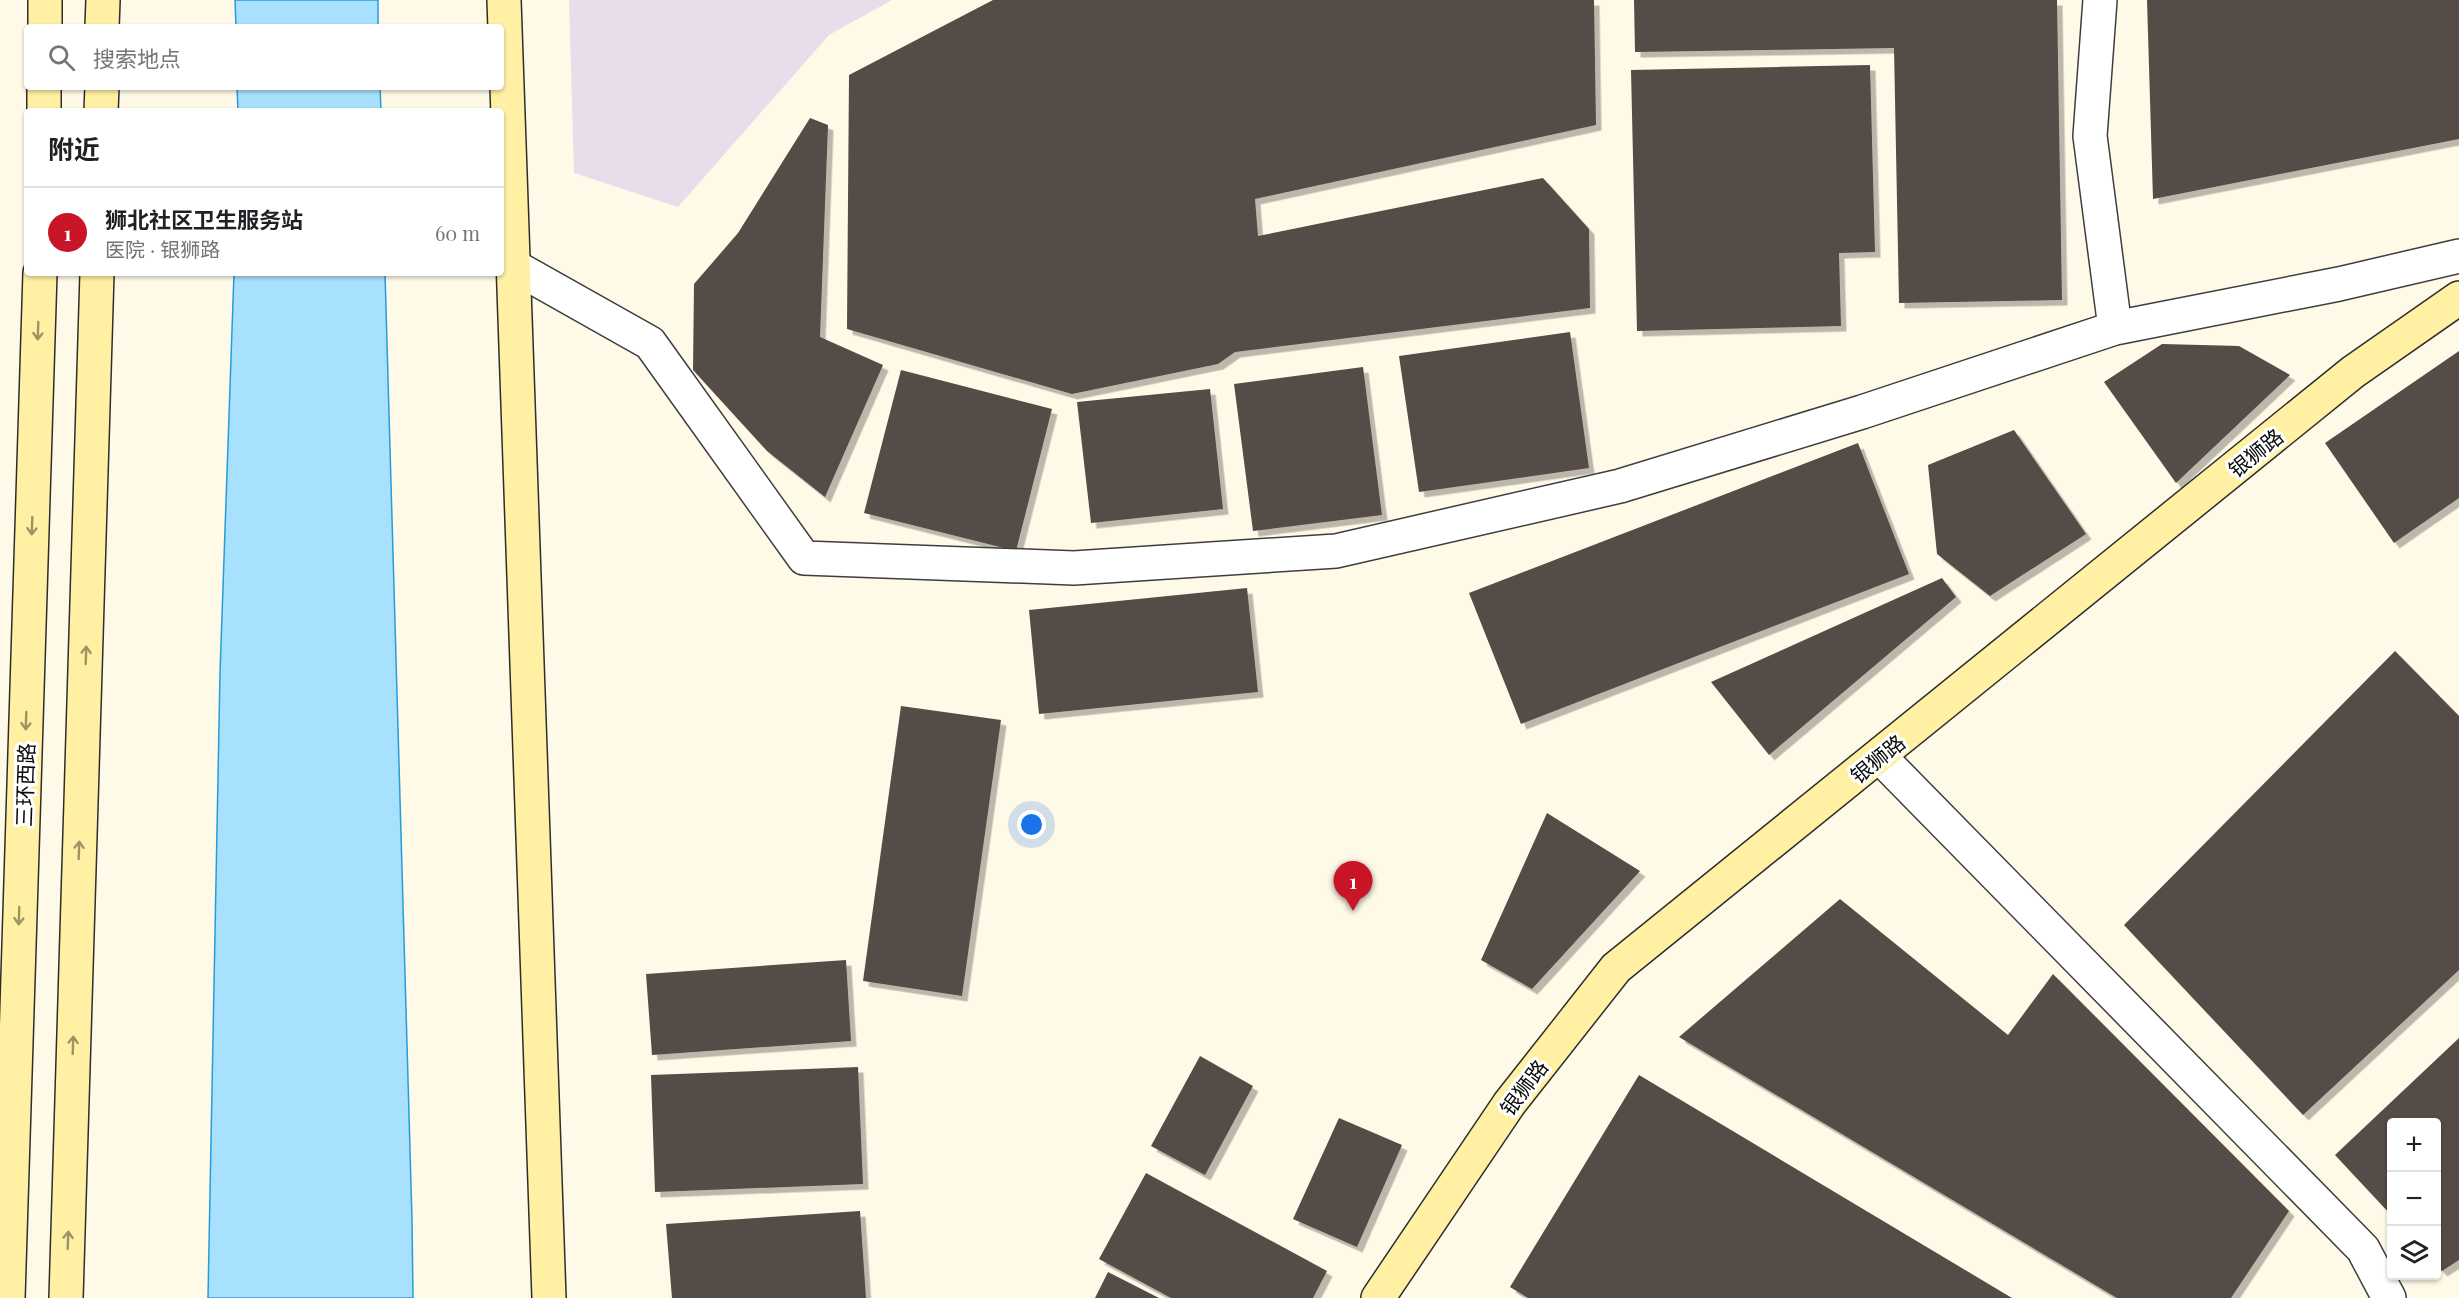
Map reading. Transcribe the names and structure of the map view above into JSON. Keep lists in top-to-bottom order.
{
  "streets": {
    "main road": ["银狮路", "三环西路"]
  },
  "page": {
    "search": "搜索地点",
    "heading": "附近",
    "list": [
      {
        "mark": "1",
        "name": "狮北社区卫生服务站",
        "note": "医院 · 银狮路",
        "value": "60 m"
      }
    ],
    "pins": "1",
    "map_buttons": ["+", "−"]
  }
}
